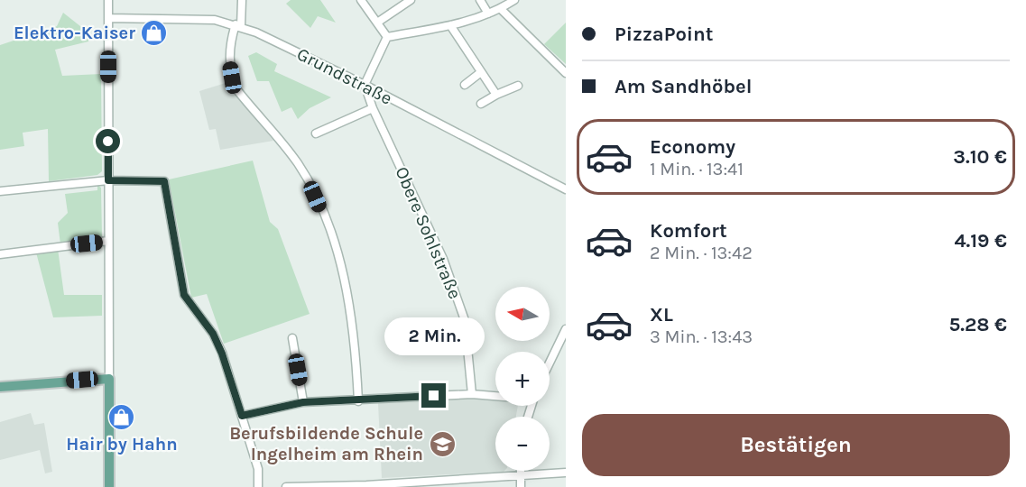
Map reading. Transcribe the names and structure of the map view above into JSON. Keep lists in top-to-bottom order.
{
  "streets": {
    "street": ["Grundstraße", "Obere Sohlstraße"]
  },
  "crossings": [
    ["Grundstraße", "Obere Sohlstraße"]
  ],
  "places": {
    "shop": ["Elektro-Kaiser", "Hair by Hahn"],
    "school or university": ["Berufsbildende Schule Ingelheim am Rhein"]
  },
  "north": "left",
  "page": {
    "banner": ["PizzaPoint", "Am Sandhöbel"],
    "list": [
      {
        "name": "Economy",
        "note": "1 Min. · 13:41",
        "value": "3.10 €"
      },
      {
        "name": "Komfort",
        "note": "2 Min. · 13:42",
        "value": "4.19 €"
      },
      {
        "name": "XL",
        "note": "3 Min. · 13:43",
        "value": "5.28 €"
      }
    ],
    "map_buttons": ["+", "−"],
    "bubble": "2 Min.",
    "buttons": "Bestätigen"
  }
}
